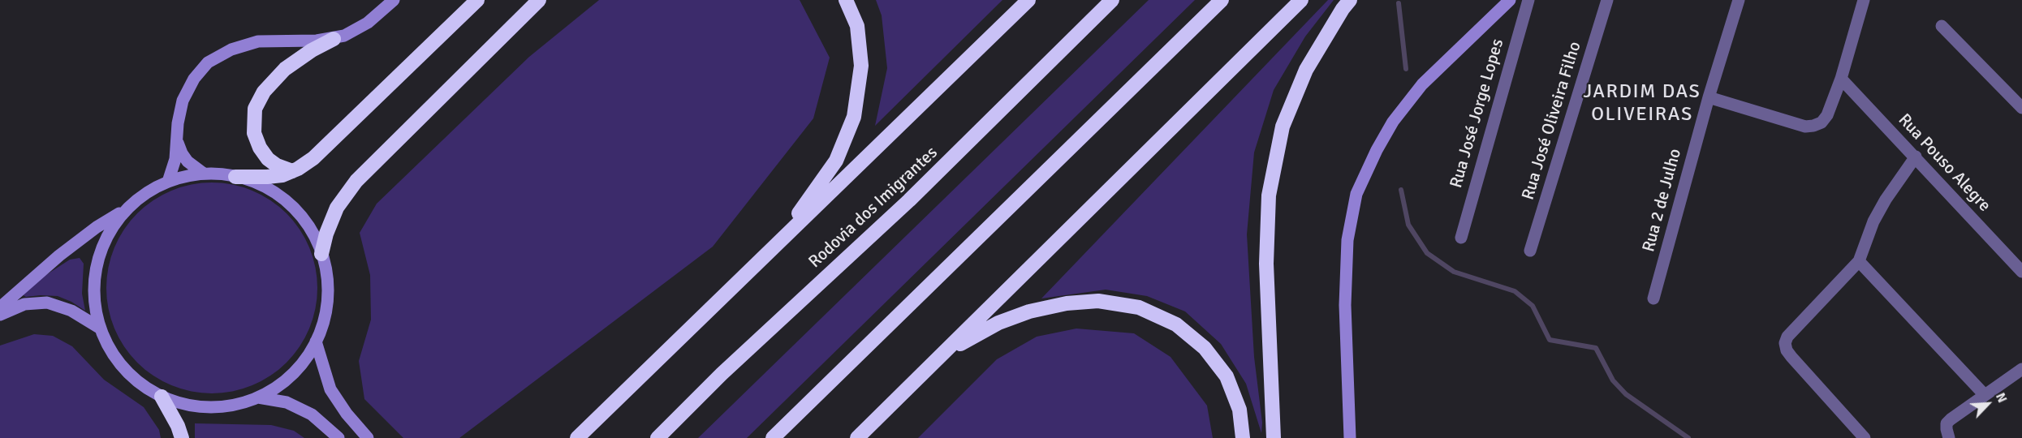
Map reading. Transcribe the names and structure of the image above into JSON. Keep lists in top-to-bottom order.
{
  "streets": {
    "highway": ["Rodovia dos Imigrantes"],
    "street": [
      "Rua José Jorge Lopes",
      "Rua José Oliveira Filho",
      "Rua Pouso Alegre",
      "Rua 2 de Julho"
    ]
  },
  "districts": ["JARDIM DAS OLIVEIRAS"],
  "north": "top right"
}
